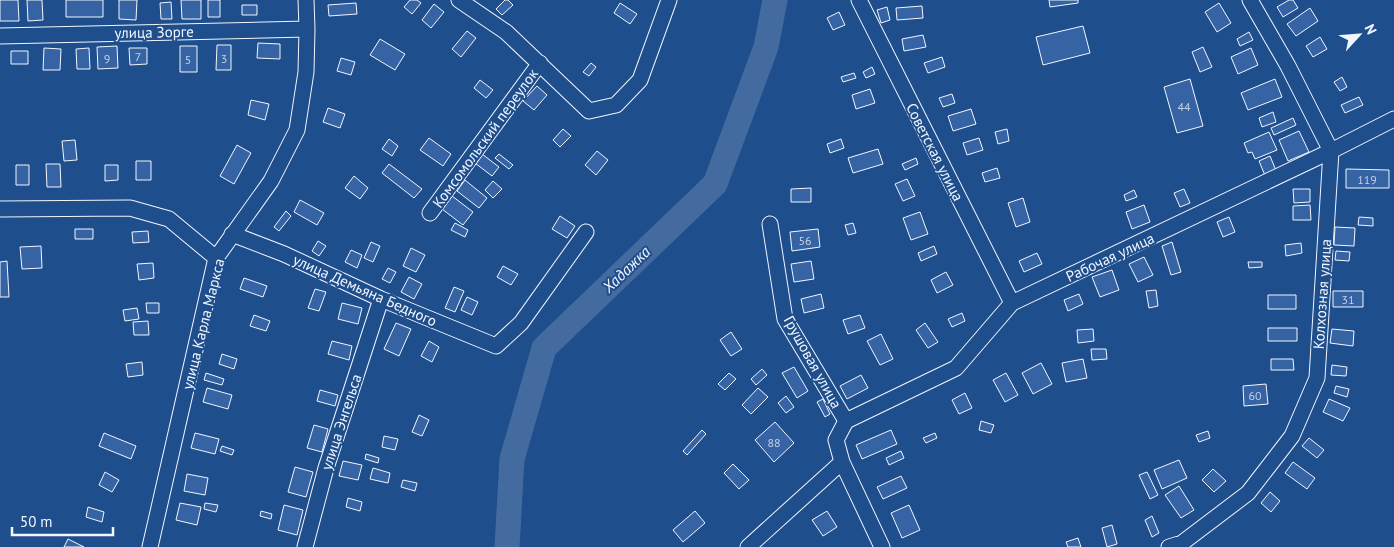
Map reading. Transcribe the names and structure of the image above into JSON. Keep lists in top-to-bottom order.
{
  "streets": {
    "street": [
      "улица Зорге",
      "Комсомольский переулок",
      "Советская улица",
      "Рабочая улица",
      "улица Демьяна Бедного",
      "Колхозная улица",
      "улица Карла Маркса",
      "Грушовая улица",
      "улица Энгельса"
    ]
  },
  "crossings": [
    ["улица Зорге", "улица Карла Маркса"],
    ["Советская улица", "Рабочая улица"],
    ["Рабочая улица", "Колхозная улица"],
    ["Рабочая улица", "Грушовая улица"],
    ["улица Демьяна Бедного", "улица Карла Маркса"],
    ["улица Демьяна Бедного", "улица Энгельса"]
  ],
  "water": ["Хадажка"],
  "house_numbers": [
    "7",
    "9",
    "3",
    "5",
    "44",
    "119",
    "56",
    "31",
    "60",
    "88"
  ],
  "scale_bar": "50 m",
  "north": "top right"
}
